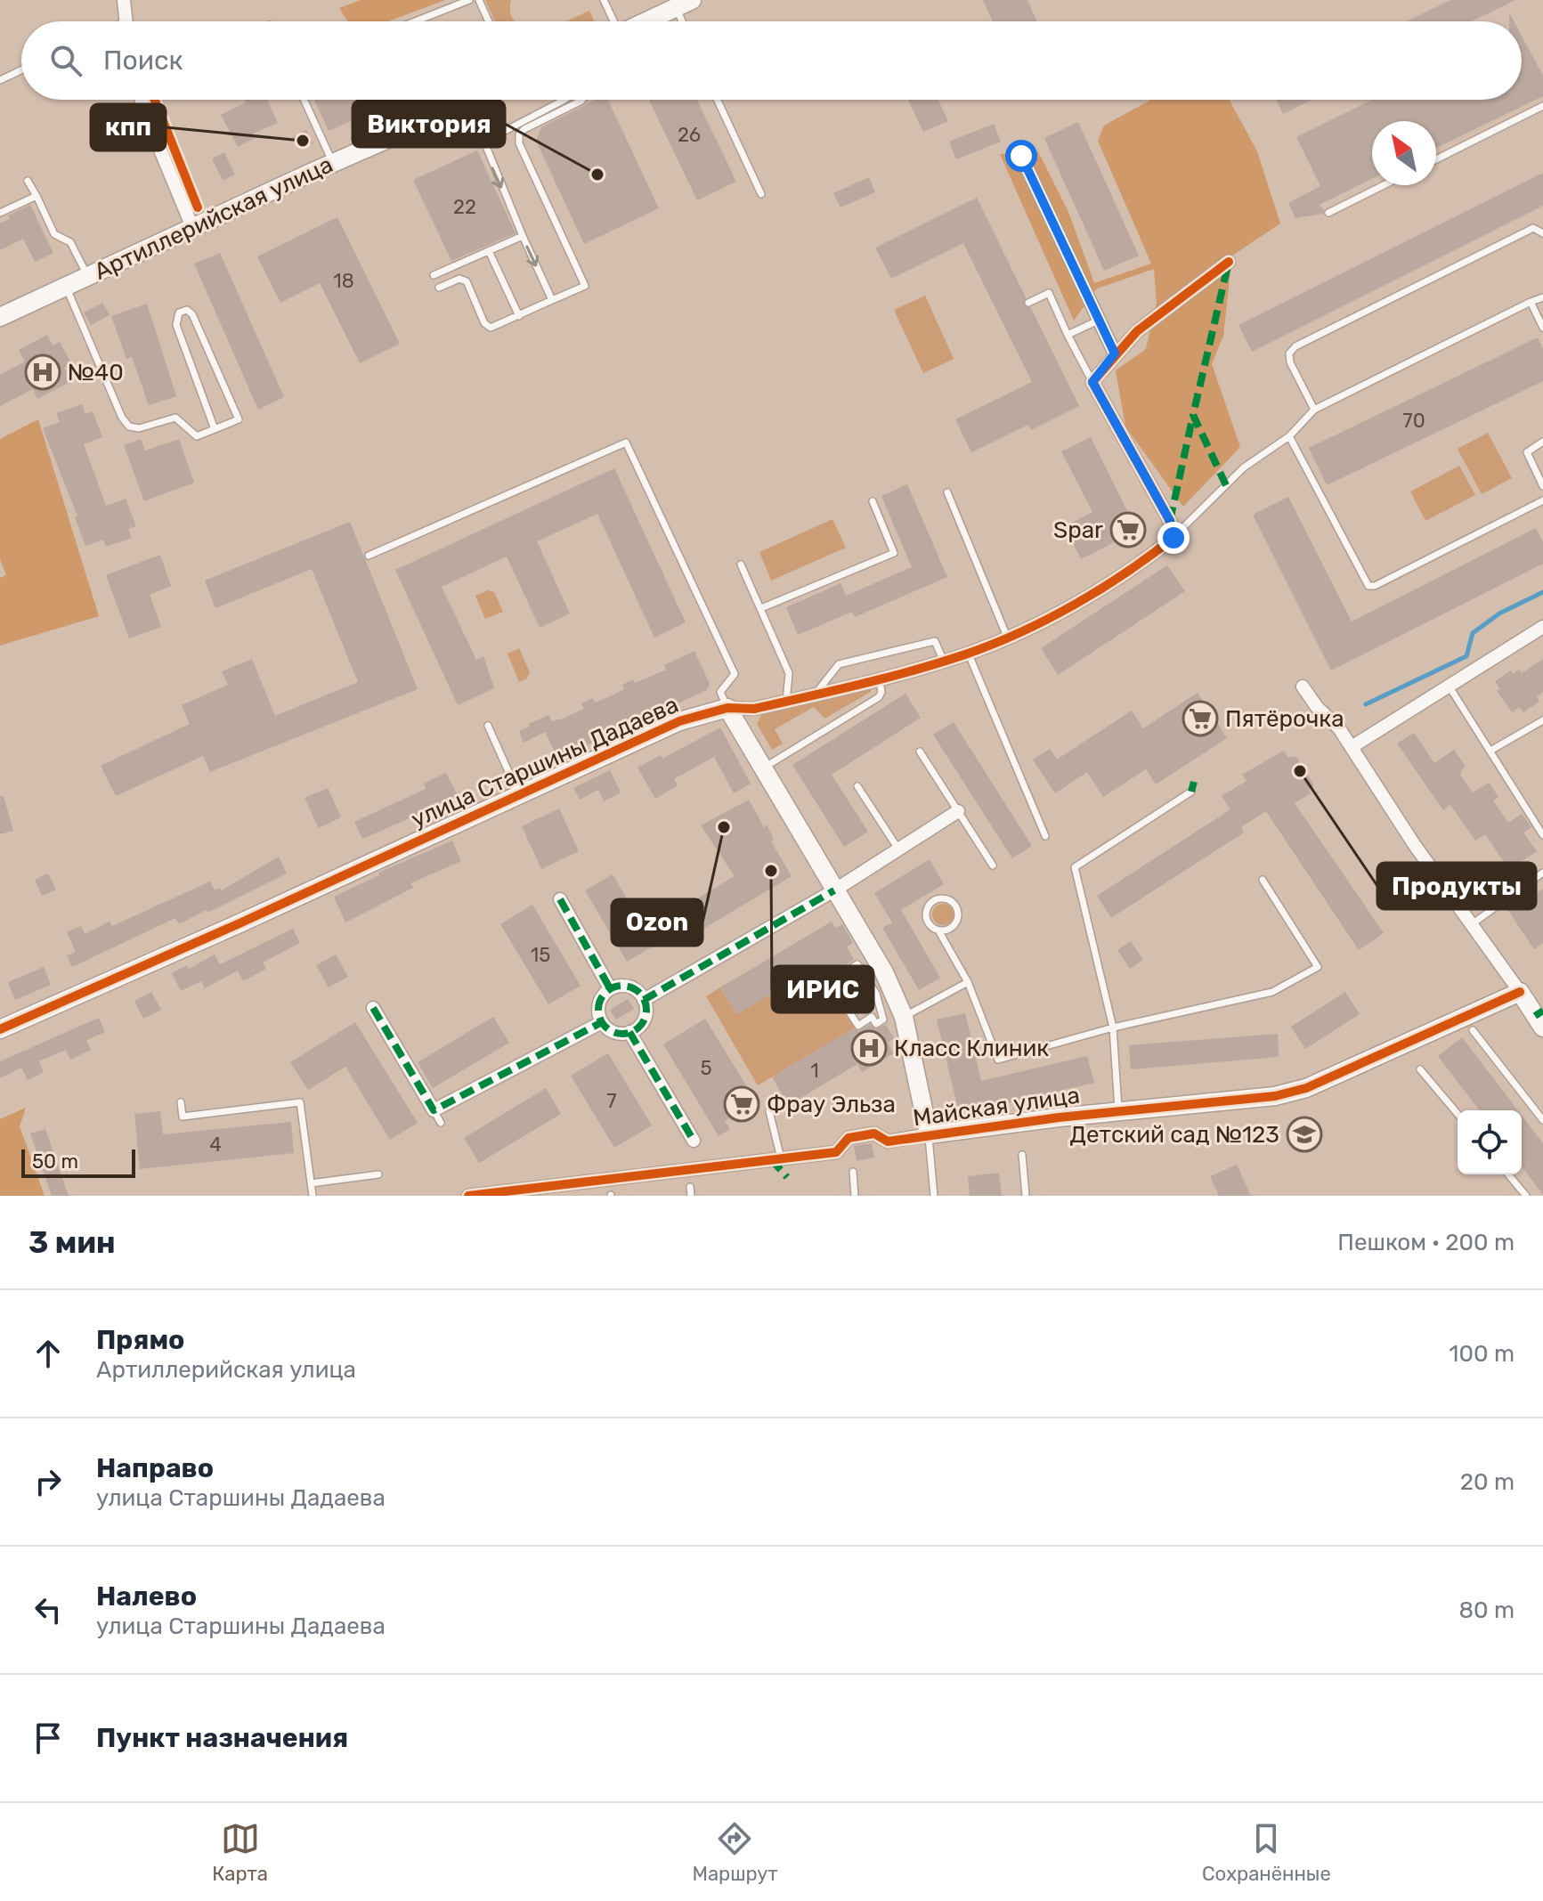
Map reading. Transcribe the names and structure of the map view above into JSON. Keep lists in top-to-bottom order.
{
  "streets": {
    "street": ["Артиллерийская улица", "улица Старшины Дадаева", "Майская улица"]
  },
  "places": {
    "other": [
      "кпп",
      "Виктория",
      "Продукты",
      "Ozon",
      "ИРИС"
    ],
    "hospital": ["№40", "Класс Клиник"],
    "supermarket": ["Spar", "Пятёрочка", "Фрау Эльза"],
    "school or university": ["Детский сад №123"]
  },
  "house_numbers": [
    "26",
    "22",
    "18",
    "70",
    "15",
    "5",
    "1",
    "7",
    "4"
  ],
  "scale_bar": "50 m",
  "north": "top left",
  "page": {
    "search": "Поиск",
    "scale": "50 m",
    "heading": ["3 мин", "Пешком · 200 m"],
    "list": [
      ["Прямо", "Артиллерийская улица", "100 m"],
      ["Направо", "улица Старшины Дадаева", "20 m"],
      ["Налево", "улица Старшины Дадаева", "80 m"],
      "Пункт назначения"
    ],
    "nav": ["Карта", "Маршрут", "Сохранённые"]
  }
}
